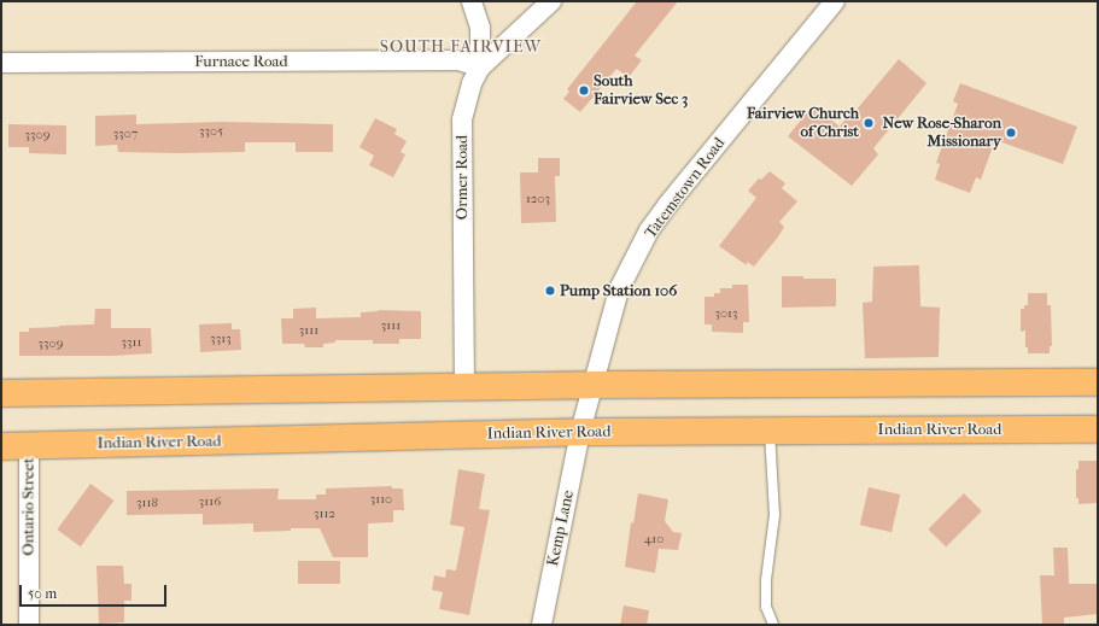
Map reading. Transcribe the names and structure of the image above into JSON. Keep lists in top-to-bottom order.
{
  "streets": {
    "main road": ["Indian River Road"],
    "street": [
      "Furnace Road",
      "Ormer Road",
      "Tatemstown Road",
      "Ontario Street",
      "Kemp Lane"
    ]
  },
  "crossings": [
    ["Furnace Road", "Ormer Road"],
    ["Tatemstown Road", "Indian River Road"],
    ["Tatemstown Road", "Kemp Lane"],
    ["Indian River Road", "Ontario Street"],
    ["Indian River Road", "Kemp Lane"]
  ],
  "districts": ["SOUTH FAIRVIEW"],
  "places": [
    "South Fairview Sec 3",
    "Fairview Church of Christ",
    "New Rose-Sharon Missionary",
    "Pump Station 106"
  ],
  "house_numbers": [
    "3305",
    "3307",
    "3309",
    "1203",
    "3013",
    "3111",
    "3111",
    "3313",
    "3311",
    "3309",
    "3110",
    "3116",
    "3118",
    "3112",
    "410"
  ],
  "scale_bar": "50 m"
}
